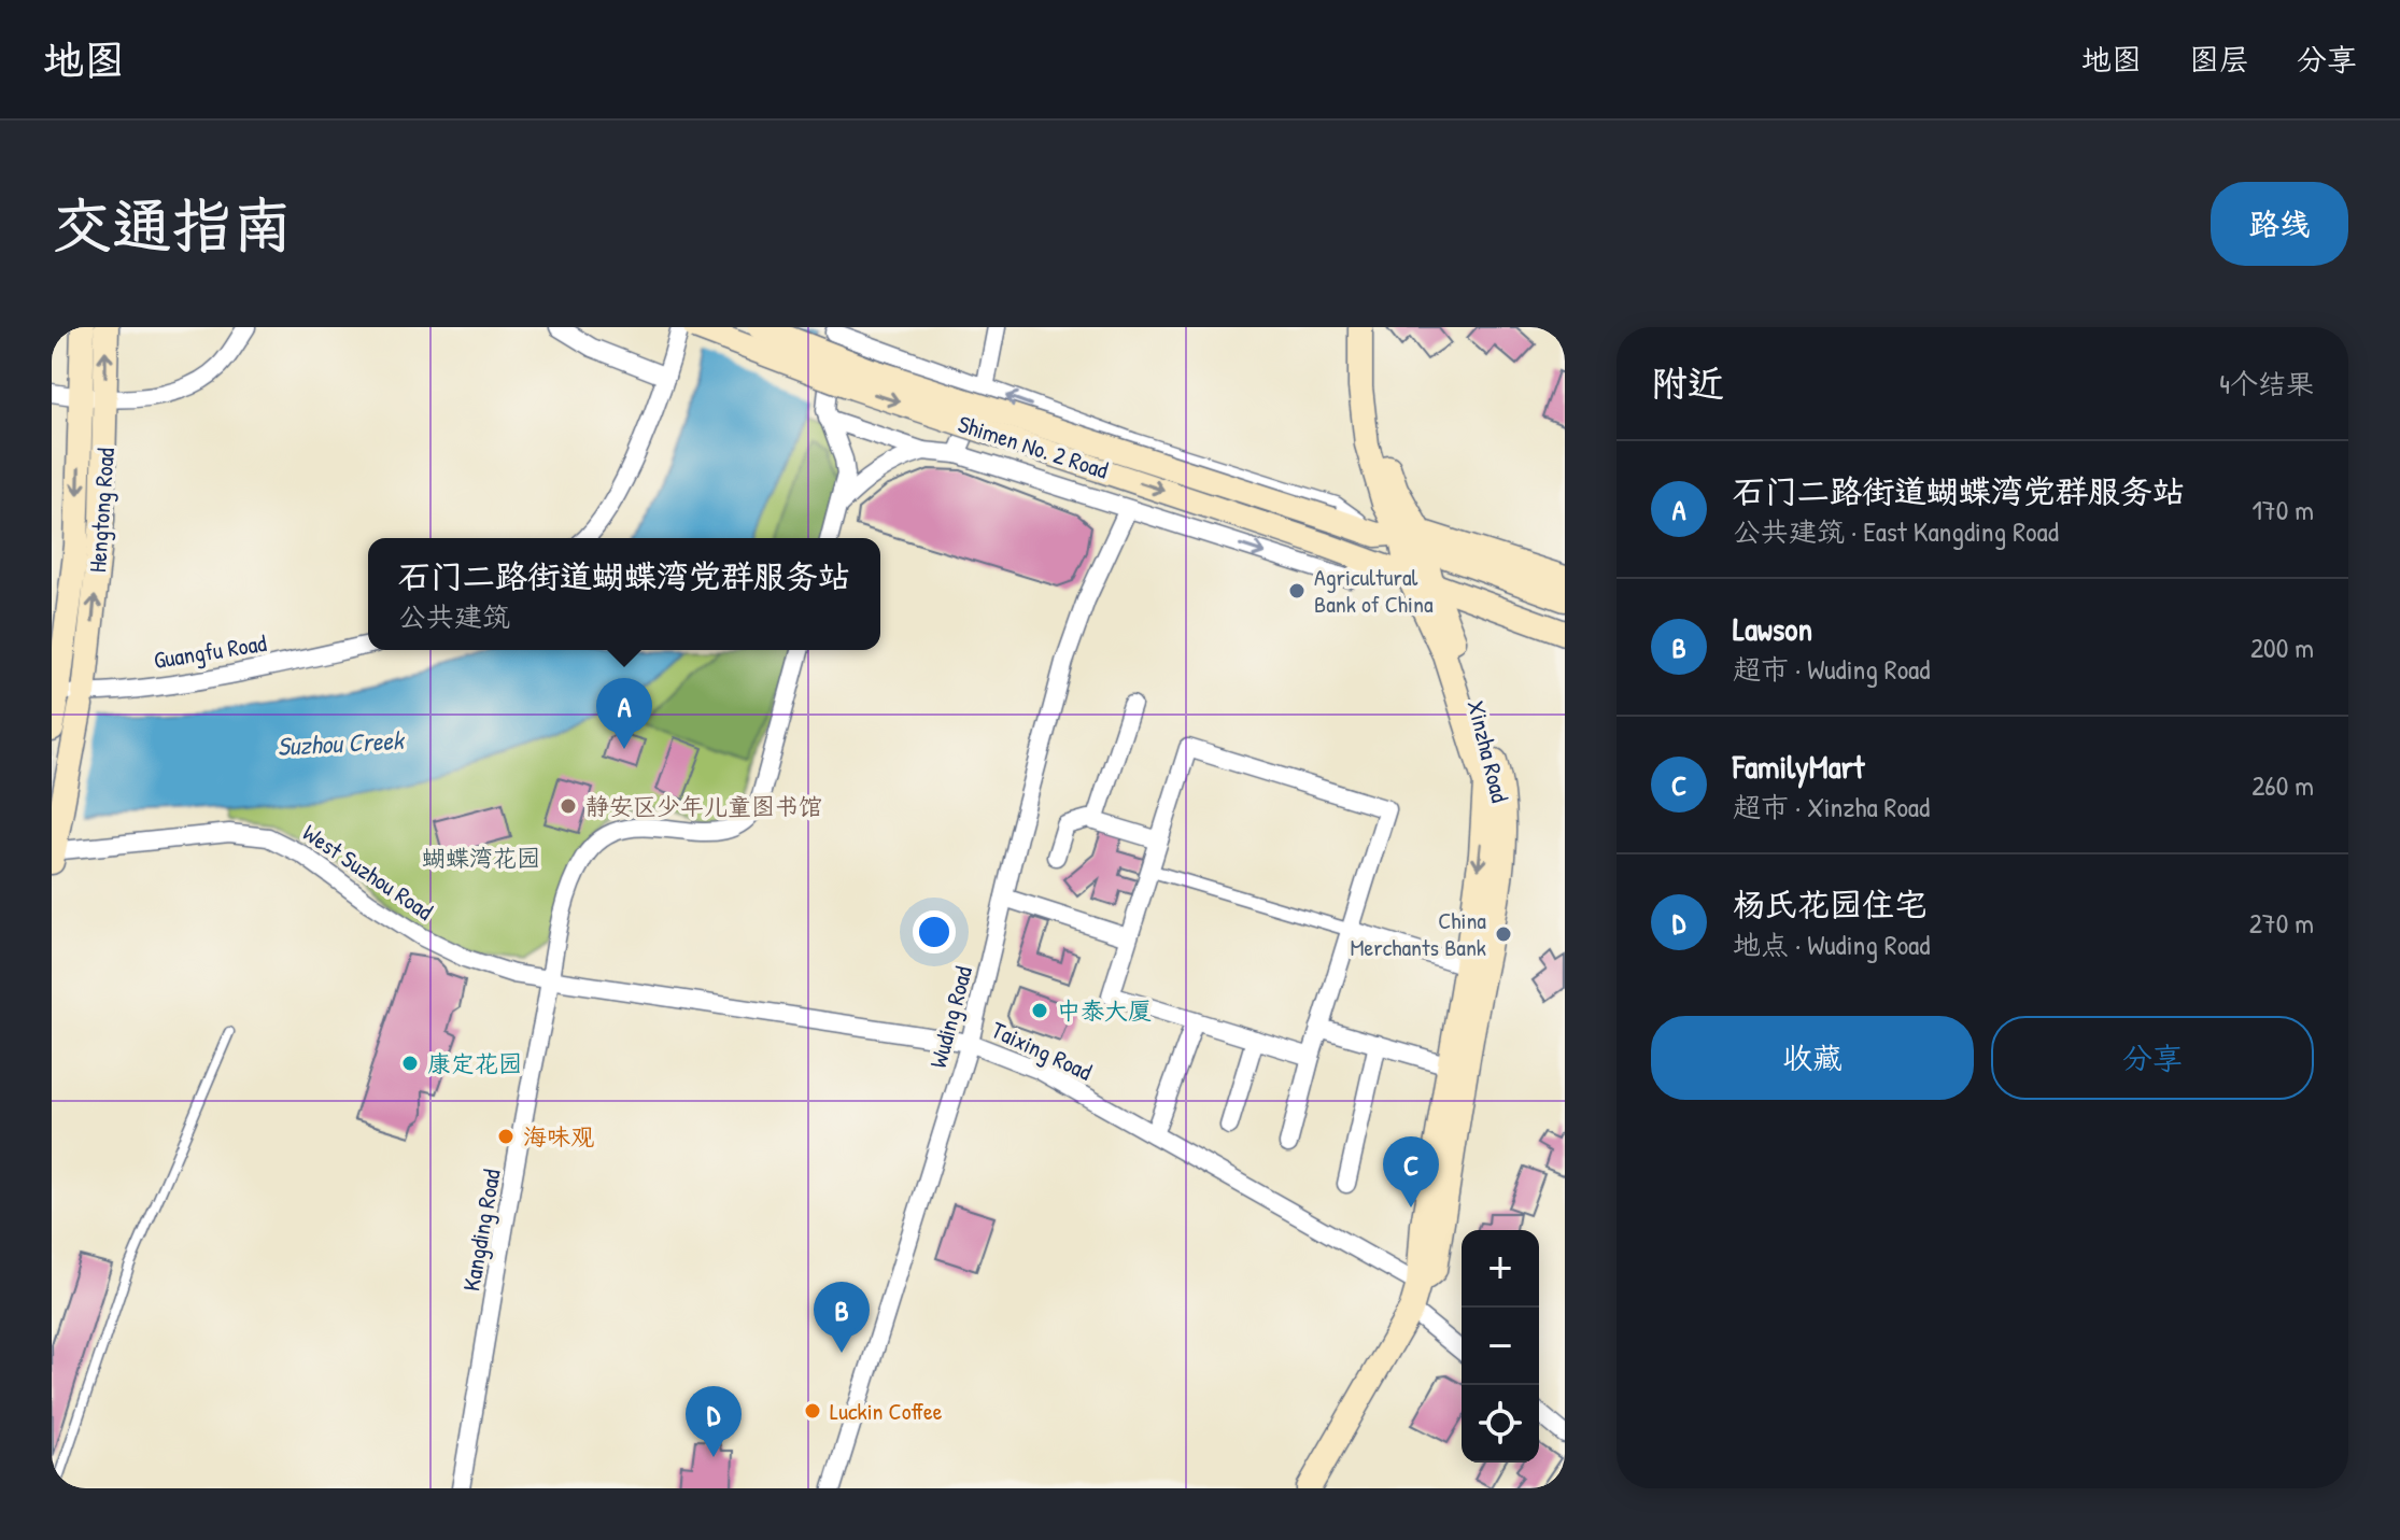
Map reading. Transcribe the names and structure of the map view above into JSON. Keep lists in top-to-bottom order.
{
  "streets": {
    "main road": ["Shimen No. 2 Road", "Hengtong Road", "Xinzha Road"],
    "street": [
      "Guangfu Road",
      "West Suzhou Road",
      "Wuding Road",
      "Taixing Road",
      "Kangding Road"
    ]
  },
  "crossings": [
    ["Shimen No. 2 Road", "Xinzha Road"],
    ["Shimen No. 2 Road", "Wuding Road"],
    ["Hengtong Road", "Guangfu Road"],
    ["Hengtong Road", "West Suzhou Road"],
    ["Xinzha Road", "Taixing Road"],
    ["West Suzhou Road", "Taixing Road"],
    ["West Suzhou Road", "Kangding Road"],
    ["Wuding Road", "Taixing Road"],
    ["Taixing Road", "Kangding Road"]
  ],
  "water": ["Suzhou Creek"],
  "parks": ["蝴蝶湾花园"],
  "places": [
    "Agricultural Bank of China",
    "静安区少年儿童图书馆",
    "China Merchants Bank",
    "中泰大厦",
    "康定花园",
    "海味观",
    "Luckin Coffee"
  ],
  "page": {
    "header": "地图",
    "nav": ["地图", "图层", "分享"],
    "buttons": [
      "路线",
      ["收藏", "分享"]
    ],
    "title": "交通指南",
    "heading": ["附近", "4个结果"],
    "list": [
      {
        "mark": "A",
        "name": "石门二路街道蝴蝶湾党群服务站",
        "note": "公共建筑 · East Kangding Road",
        "value": "170 m"
      },
      {
        "mark": "B",
        "name": "Lawson",
        "note": "超市 · Wuding Road",
        "value": "200 m"
      },
      {
        "mark": "C",
        "name": "FamilyMart",
        "note": "超市 · Xinzha Road",
        "value": "260 m"
      },
      {
        "mark": "D",
        "name": "杨氏花园住宅",
        "note": "地点 · Wuding Road",
        "value": "270 m"
      }
    ],
    "popup": ["石门二路街道蝴蝶湾党群服务站", "公共建筑"],
    "pins": [
      "A",
      "C",
      "B",
      "D"
    ],
    "map_buttons": ["+", "−"]
  }
}
